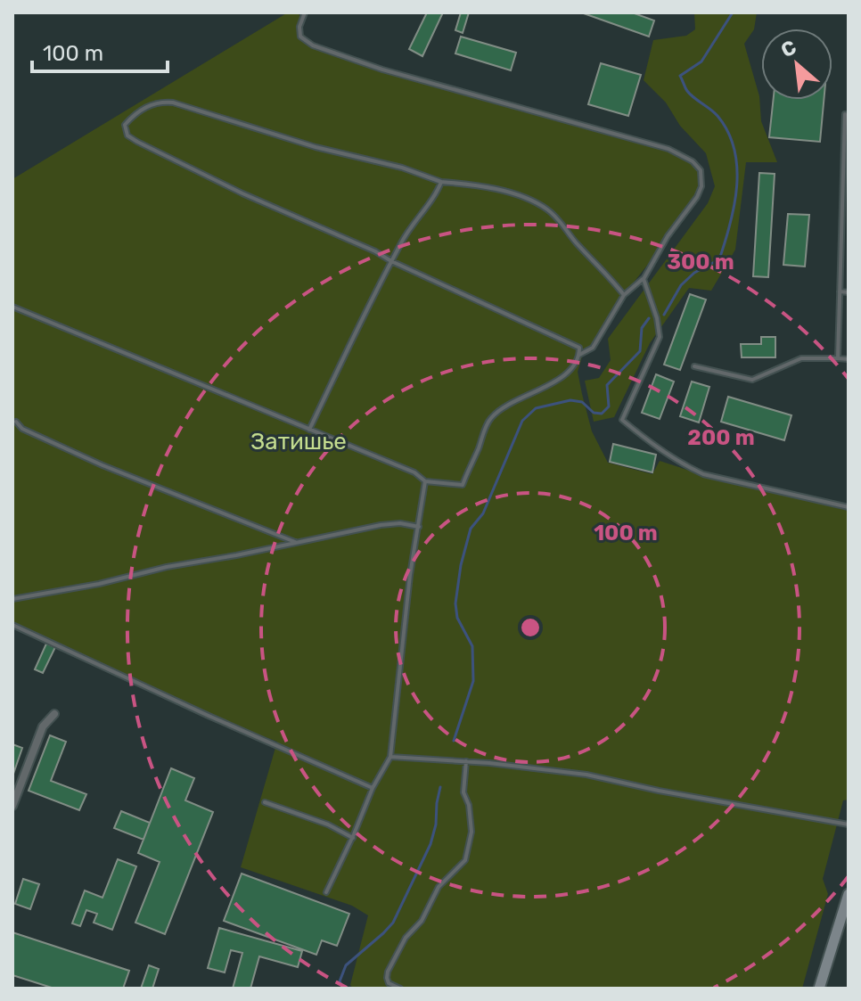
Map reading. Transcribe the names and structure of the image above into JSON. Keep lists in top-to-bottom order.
{
  "parks": ["Затишье"],
  "scale_bar": "100 m",
  "north": "top left",
  "rings": ["300 m", "200 m", "100 m"]
}
